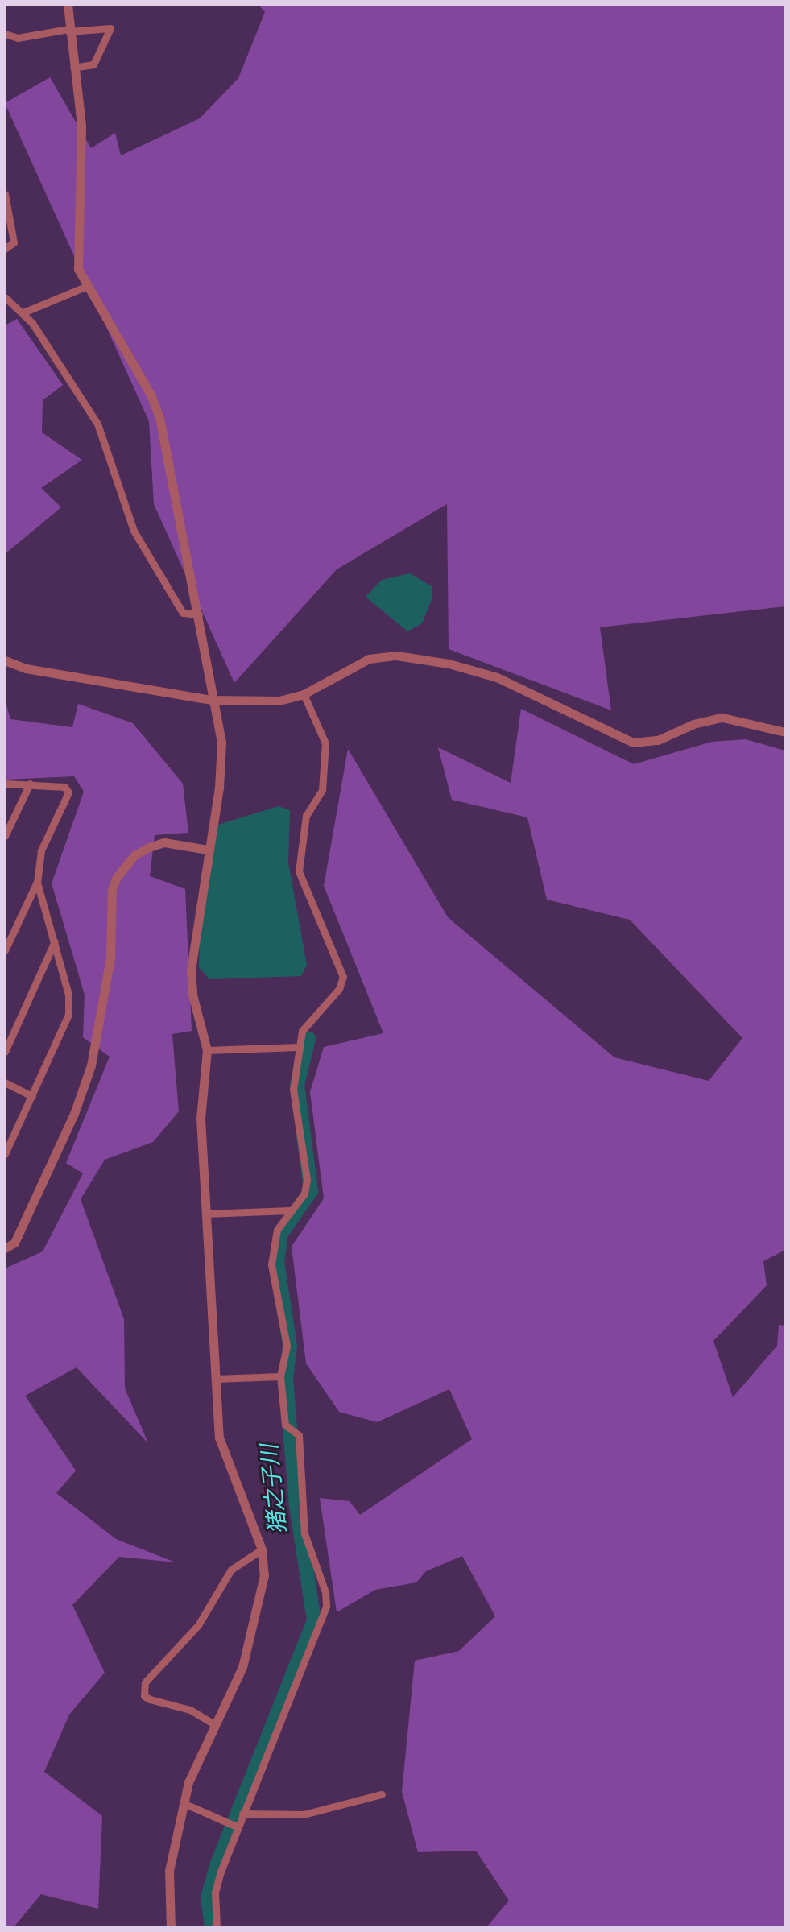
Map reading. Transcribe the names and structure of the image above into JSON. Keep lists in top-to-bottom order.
{
  "water": ["猪之子川"]
}
